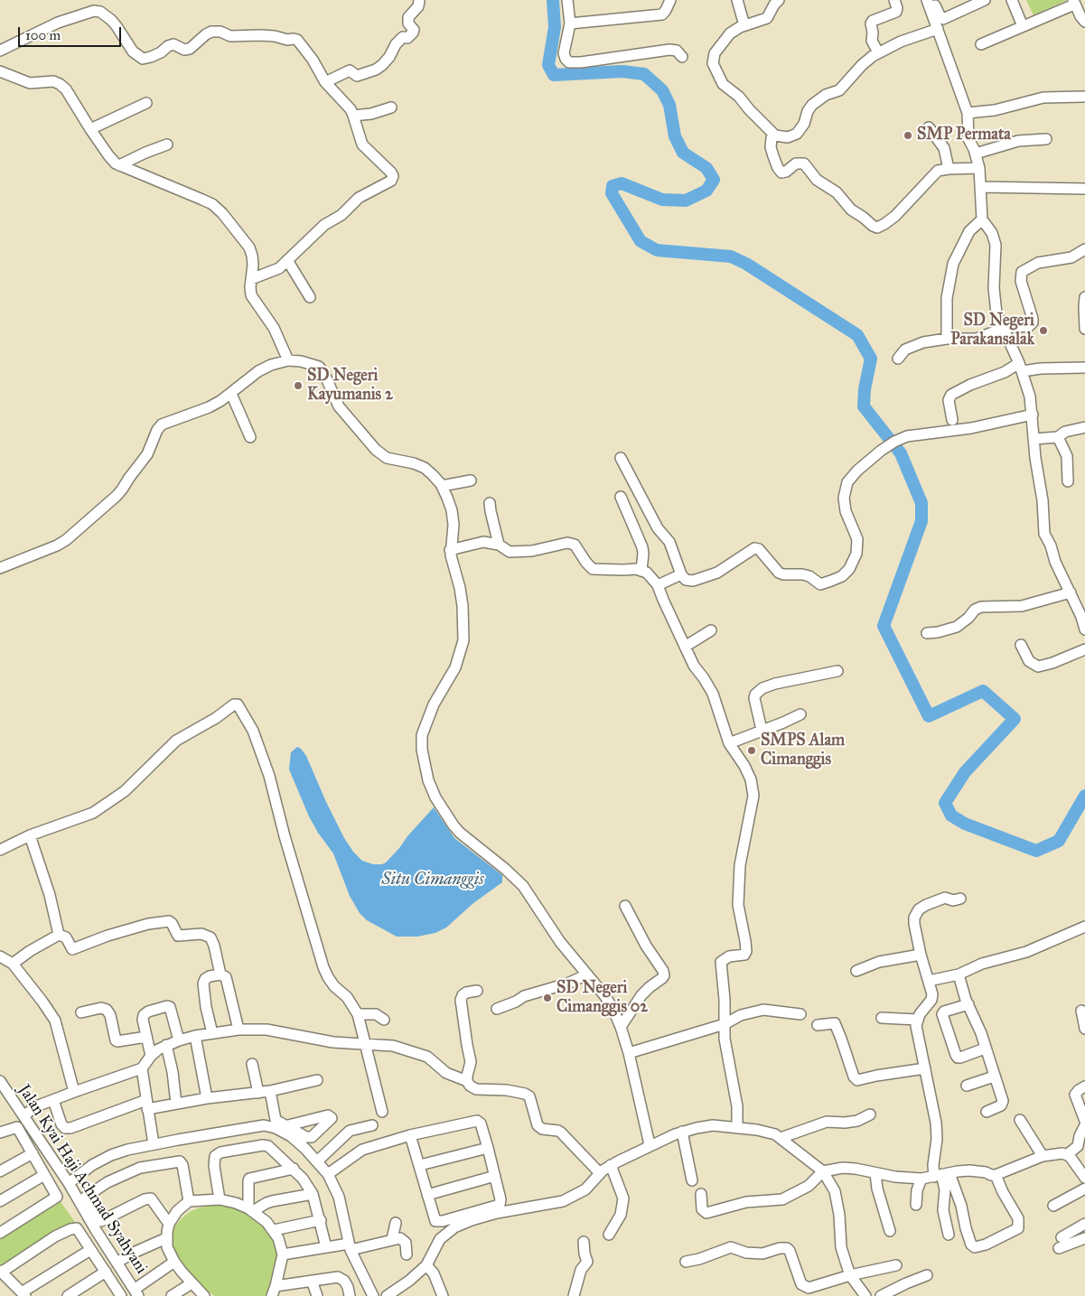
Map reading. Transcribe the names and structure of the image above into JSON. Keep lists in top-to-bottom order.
{
  "streets": {
    "street": ["Jalan Kyai Haji Achmad Syahyani"]
  },
  "water": ["Situ Cimanggis"],
  "places": [
    "SMP Permata",
    "SD Negeri Parakansalak",
    "SD Negeri Kayumanis 2",
    "SMPS Alam Cimanggis",
    "SD Negeri Cimanggis 02"
  ],
  "scale_bar": "100 m"
}
